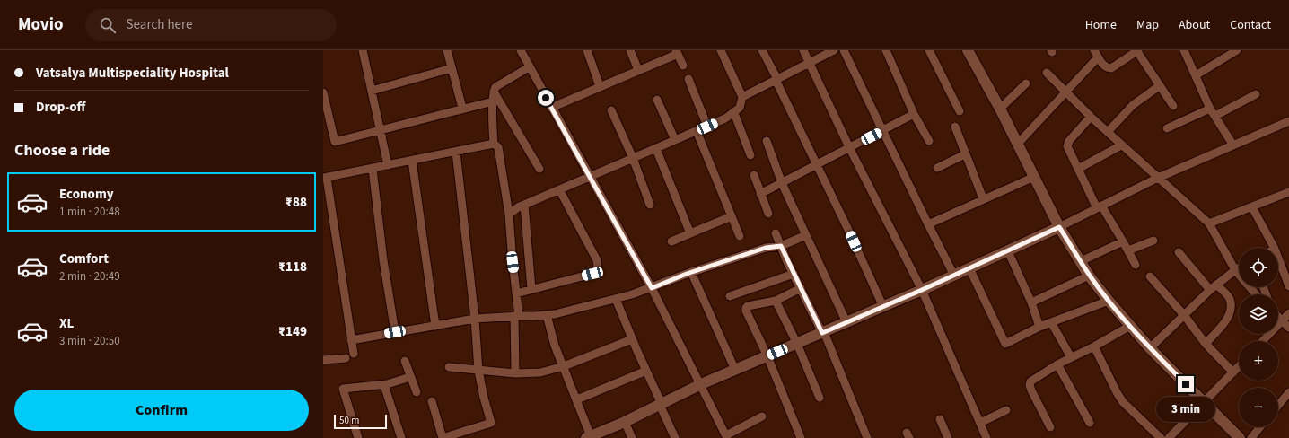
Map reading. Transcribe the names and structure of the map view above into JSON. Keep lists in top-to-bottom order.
{
  "scale_bar": "50 m",
  "page": {
    "header": "Movio",
    "search": "Search here",
    "nav": [
      "Home",
      "Map",
      "About",
      "Contact"
    ],
    "banner": ["Vatsalya Multispeciality Hospital", "Drop-off"],
    "heading": "Choose a ride",
    "list": [
      {
        "name": "Economy",
        "note": "1 min · 20:48",
        "value": "₹88"
      },
      {
        "name": "Comfort",
        "note": "2 min · 20:49",
        "value": "₹118"
      },
      {
        "name": "XL",
        "note": "3 min · 20:50",
        "value": "₹149"
      }
    ],
    "map_buttons": ["+", "−"],
    "buttons": "Confirm",
    "bubble": "3 min",
    "scale": "50 m"
  }
}
